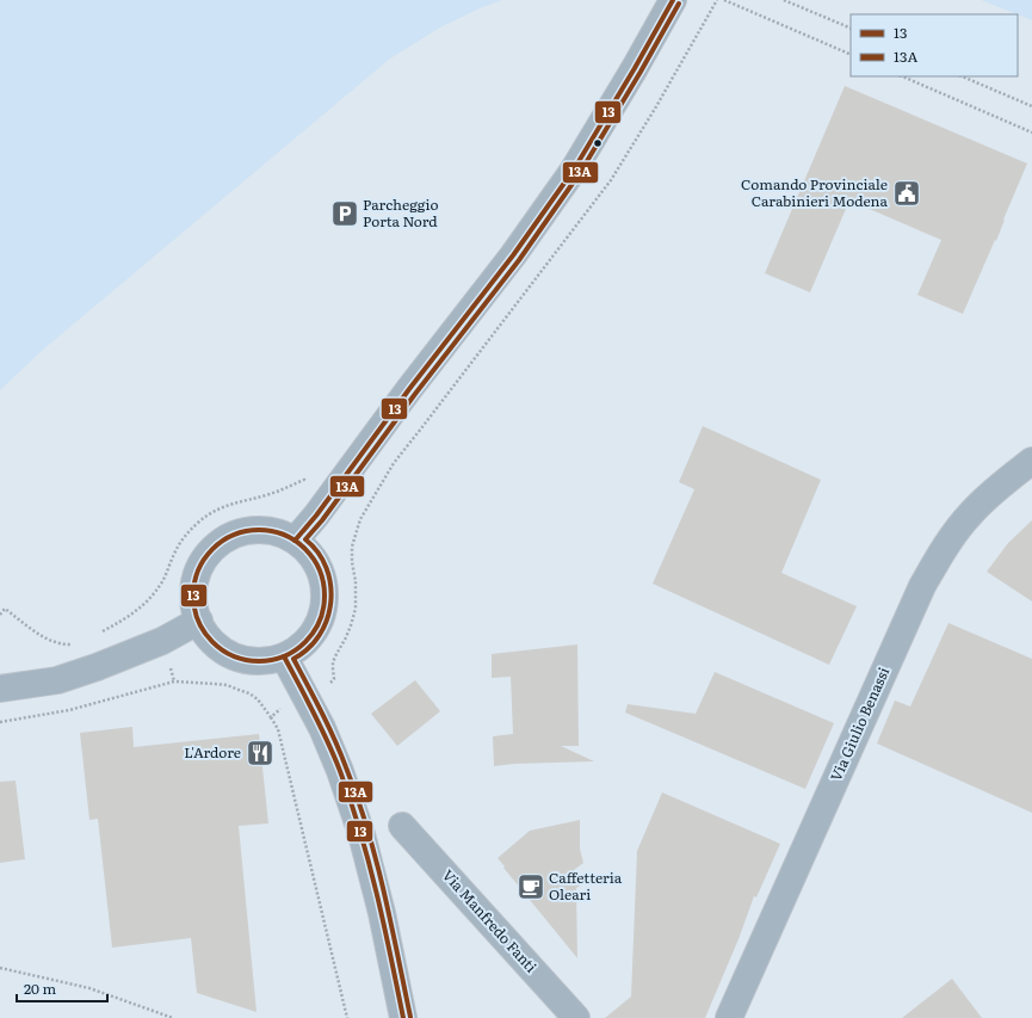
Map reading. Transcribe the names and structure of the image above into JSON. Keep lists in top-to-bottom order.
{
  "streets": {
    "street": ["Via Giulio Benassi", "Via Manfredo Fanti"]
  },
  "places": {
    "public building": ["Comando Provinciale Carabinieri Modena"],
    "parking": ["Parcheggio Porta Nord"],
    "restaurant": ["L'Ardore"],
    "cafe": ["Caffetteria Oleari"]
  },
  "lines": ["transit line 13", "transit line 13A"],
  "legend": ["13", "13A"],
  "scale_bar": "20 m"
}
